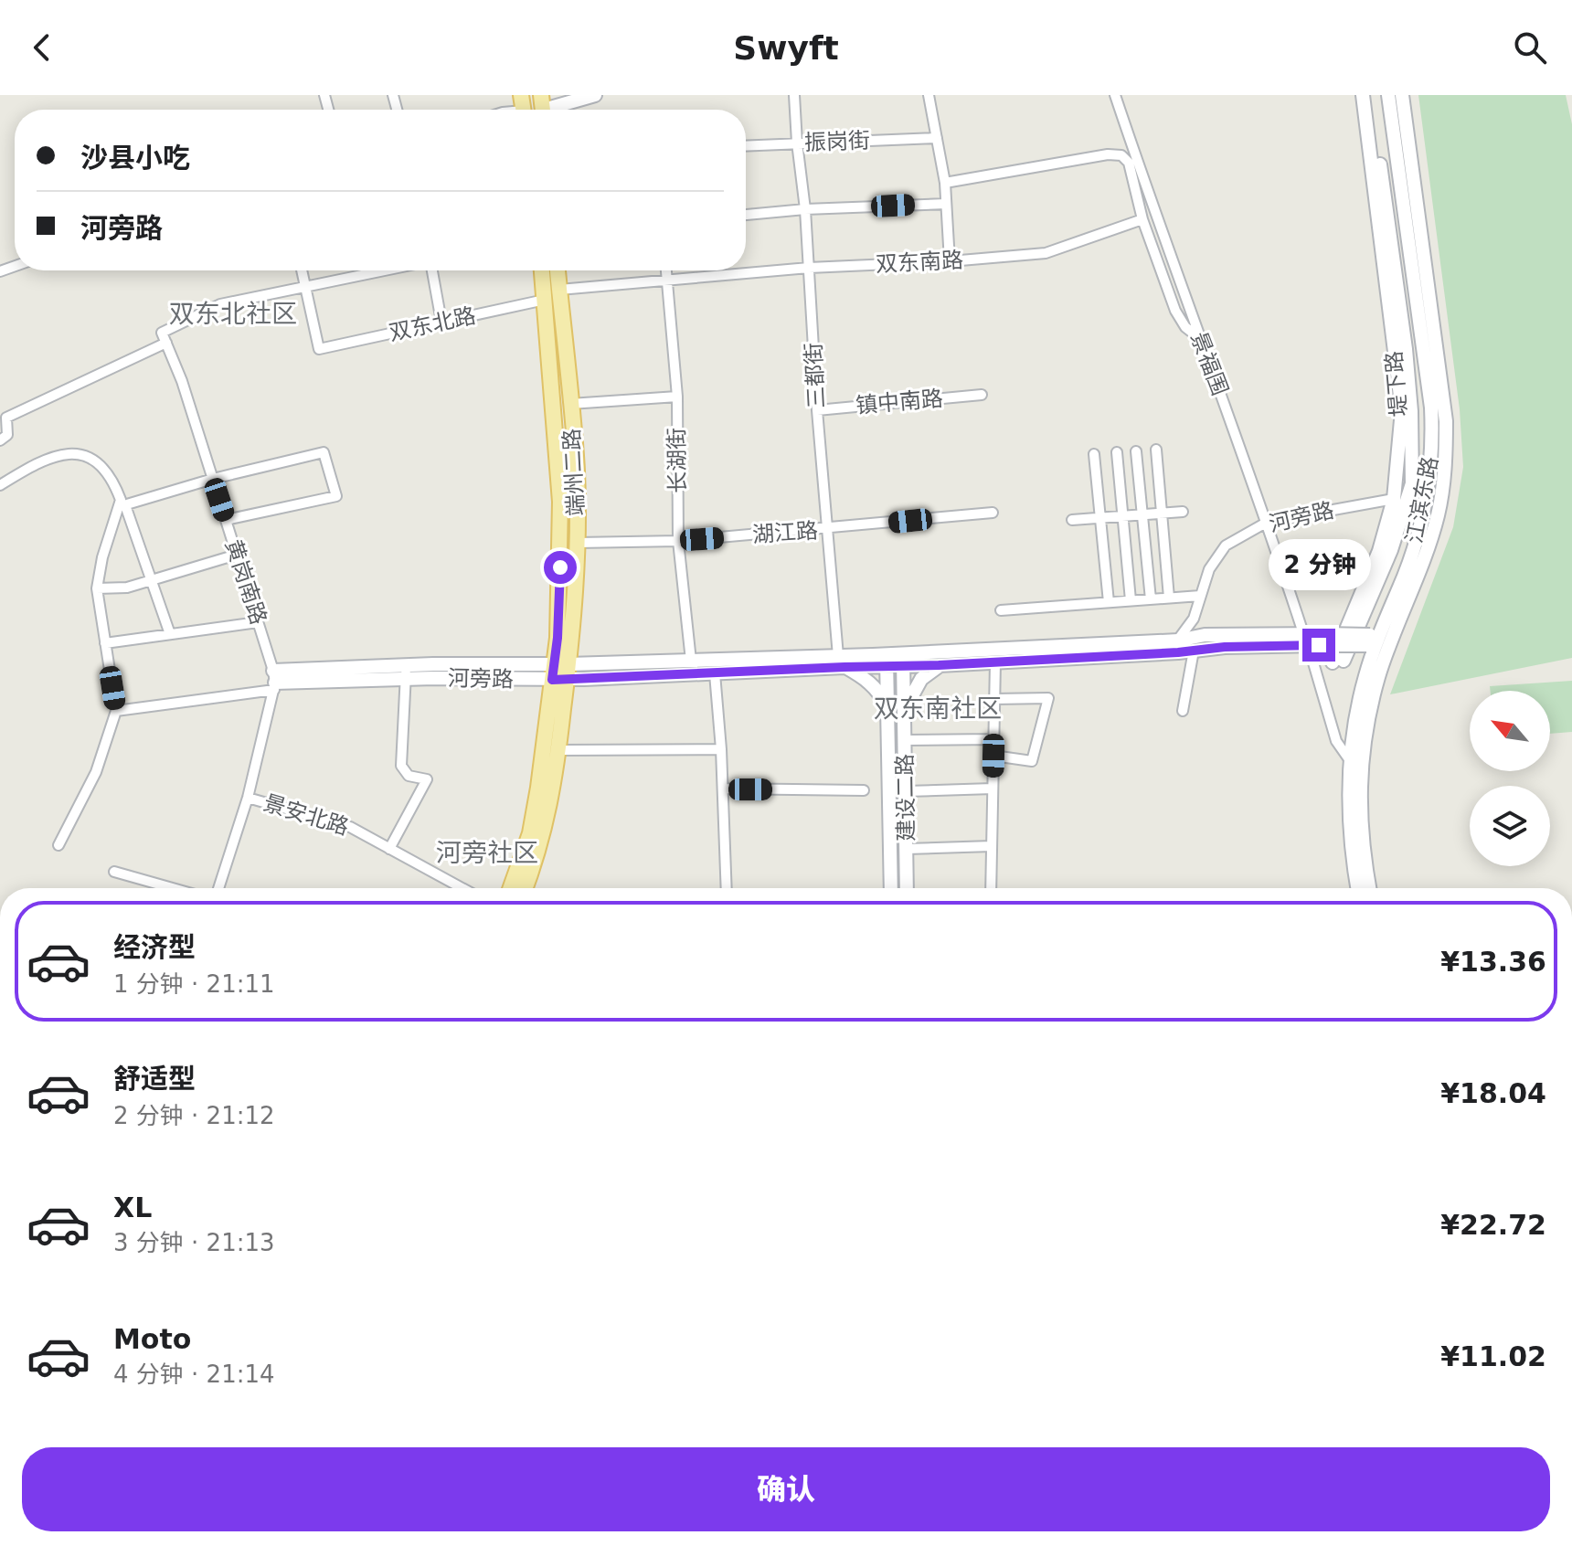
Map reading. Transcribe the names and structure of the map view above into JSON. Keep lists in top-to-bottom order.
{
  "streets": {
    "main road": ["端州二路"],
    "street": [
      "振岗街",
      "双东南路",
      "双东北路",
      "景福围",
      "三都街",
      "堤下路",
      "镇中南路",
      "长湖街",
      "江滨东路",
      "河旁路",
      "湖江路",
      "黄岗南路",
      "建设二路",
      "景安北路"
    ]
  },
  "crossings": [
    ["振岗街", "三都街"],
    ["双东南路", "三都街"],
    ["双东南路", "长湖街"],
    ["双东南路", "端州二路"],
    ["双东北路", "端州二路"],
    ["景福围", "河旁路"],
    ["三都街", "镇中南路"],
    ["三都街", "河旁路"],
    ["三都街", "湖江路"],
    ["堤下路", "河旁路"],
    ["长湖街", "河旁路"],
    ["长湖街", "湖江路"],
    ["端州二路", "河旁路"],
    ["端州二路", "湖江路"],
    ["江滨东路", "河旁路"],
    ["河旁路", "黄岗南路"],
    ["河旁路", "建设二路"]
  ],
  "districts": ["双东北社区", "双东南社区", "河旁社区"],
  "north": "top left",
  "page": {
    "header": "Swyft",
    "banner": ["沙县小吃", "河旁路"],
    "bubble": "2 分钟",
    "list": [
      {
        "name": "经济型",
        "note": "1 分钟 · 21:11",
        "value": "¥13.36"
      },
      {
        "name": "舒适型",
        "note": "2 分钟 · 21:12",
        "value": "¥18.04"
      },
      {
        "name": "XL",
        "note": "3 分钟 · 21:13",
        "value": "¥22.72"
      },
      {
        "name": "Moto",
        "note": "4 分钟 · 21:14",
        "value": "¥11.02"
      }
    ],
    "buttons": "确认"
  }
}
